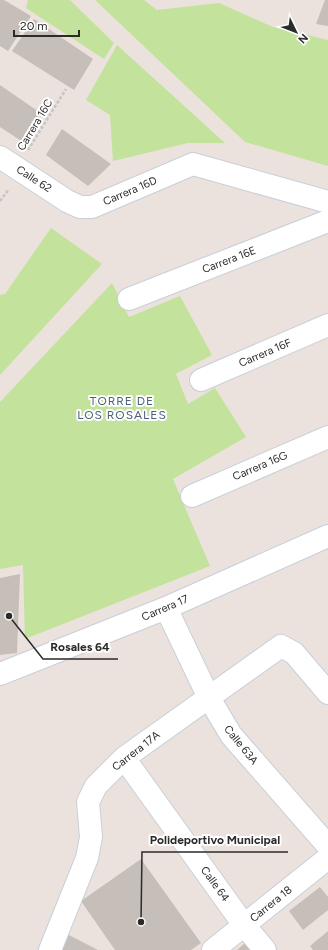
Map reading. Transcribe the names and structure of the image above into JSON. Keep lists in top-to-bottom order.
{
  "streets": {
    "street": [
      "Calle 62",
      "Carrera 16D",
      "Carrera 16E",
      "Carrera 16F",
      "Carrera 16G",
      "Carrera 17",
      "Calle 63A",
      "Carrera 17A",
      "Calle 64",
      "Carrera 18"
    ],
    "path": ["Carrera 16C"]
  },
  "crossings": [
    ["Carrera 16C", "Calle 62"],
    ["Calle 62", "Carrera 16D"],
    ["Carrera 17", "Calle 63A"],
    ["Calle 63A", "Carrera 17A"],
    ["Carrera 17A", "Calle 64"],
    ["Calle 64", "Carrera 18"]
  ],
  "districts": ["TORRE DE LOS ROSALES"],
  "places": ["Rosales 64", "Polideportivo Municipal"],
  "scale_bar": "20 m",
  "north": "bottom right"
}
